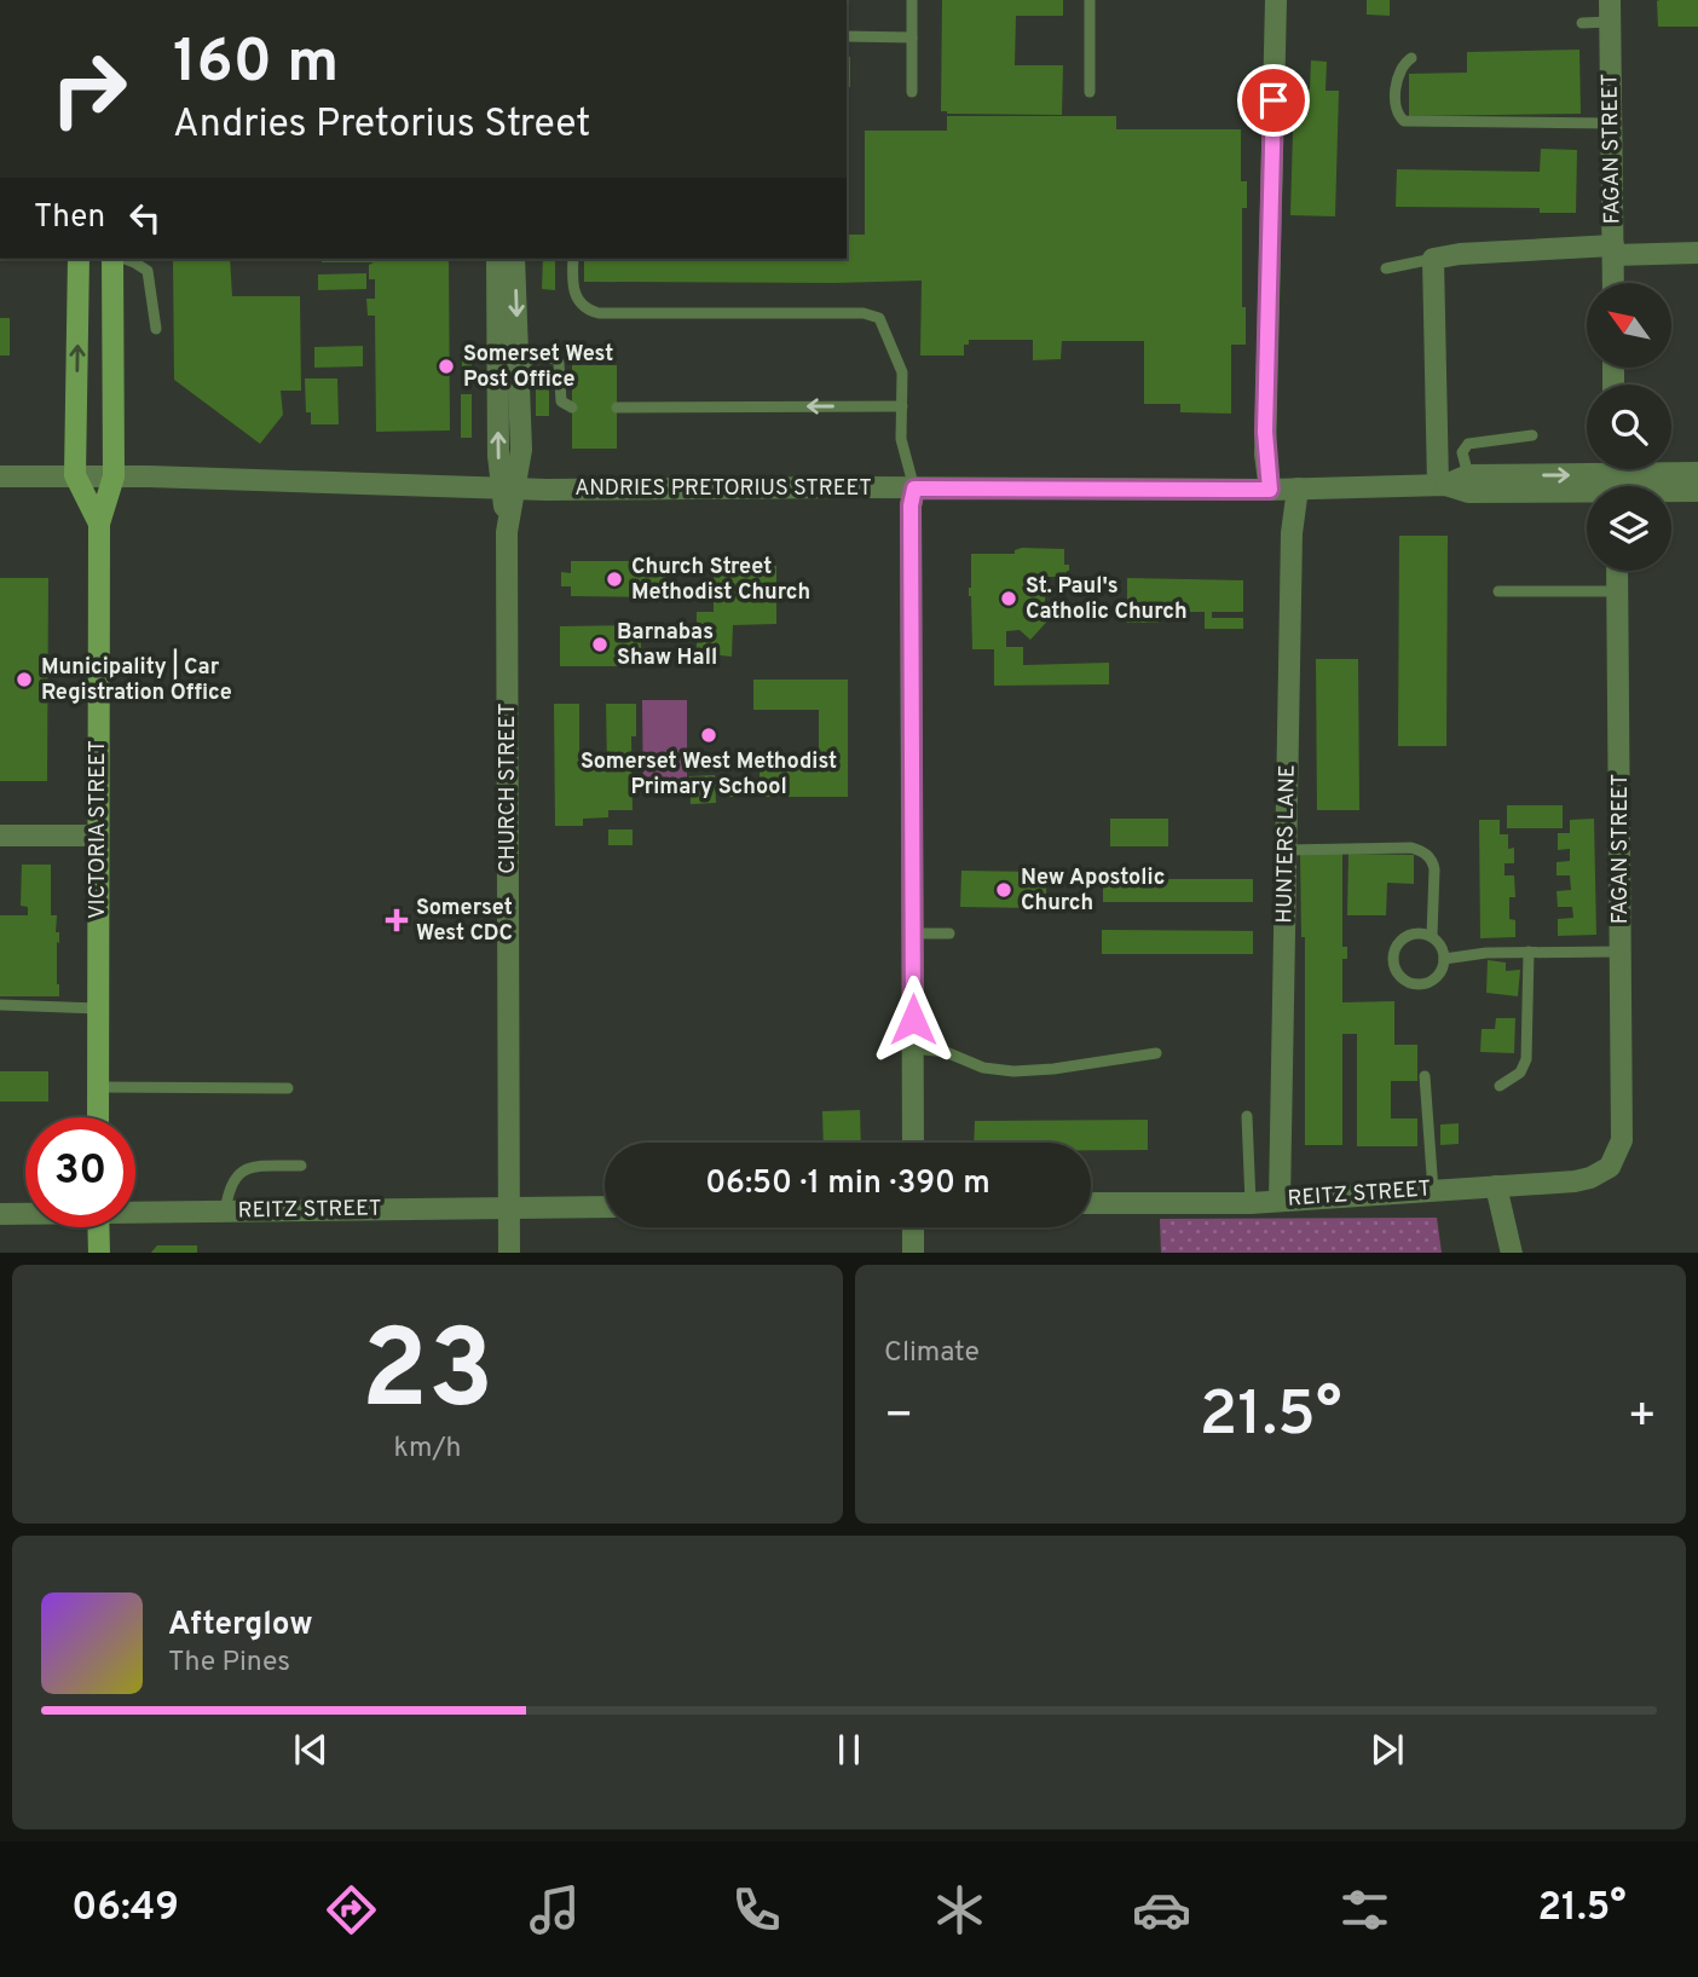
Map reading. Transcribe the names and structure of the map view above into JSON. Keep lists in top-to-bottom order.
{
  "streets": {
    "main road": ["VICTORIA STREET"],
    "street": [
      "FAGAN STREET",
      "ANDRIES PRETORIUS STREET",
      "CHURCH STREET",
      "HUNTERS LANE",
      "REITZ STREET"
    ]
  },
  "crossings": [
    ["FAGAN STREET", "REITZ STREET"],
    ["ANDRIES PRETORIUS STREET", "CHURCH STREET"],
    ["ANDRIES PRETORIUS STREET", "VICTORIA STREET"],
    ["ANDRIES PRETORIUS STREET", "HUNTERS LANE"],
    ["CHURCH STREET", "REITZ STREET"],
    ["HUNTERS LANE", "REITZ STREET"]
  ],
  "places": {
    "other": [
      "Somerset West Post Office",
      "Church Street Methodist Church",
      "St. Paul's Catholic Church",
      "Barnabas Shaw Hall",
      "Municipality | Car Registration Office",
      "Somerset West Methodist Primary School",
      "New Apostolic Church"
    ],
    "health": ["Somerset West CDC"]
  },
  "north": "top left",
  "page": {
    "turn": ["160 m", "Andries Pretorius Street"],
    "then": "Then",
    "limit": "30",
    "trip": "06:50 · 1 min · 390 m",
    "tile": [
      ["23", "km/h"],
      "Climate"
    ],
    "heat": ["−", "21.5°", "+"],
    "song": ["Afterglow", "The Pines"],
    "tabs": ["06:49", "21.5°"]
  }
}
